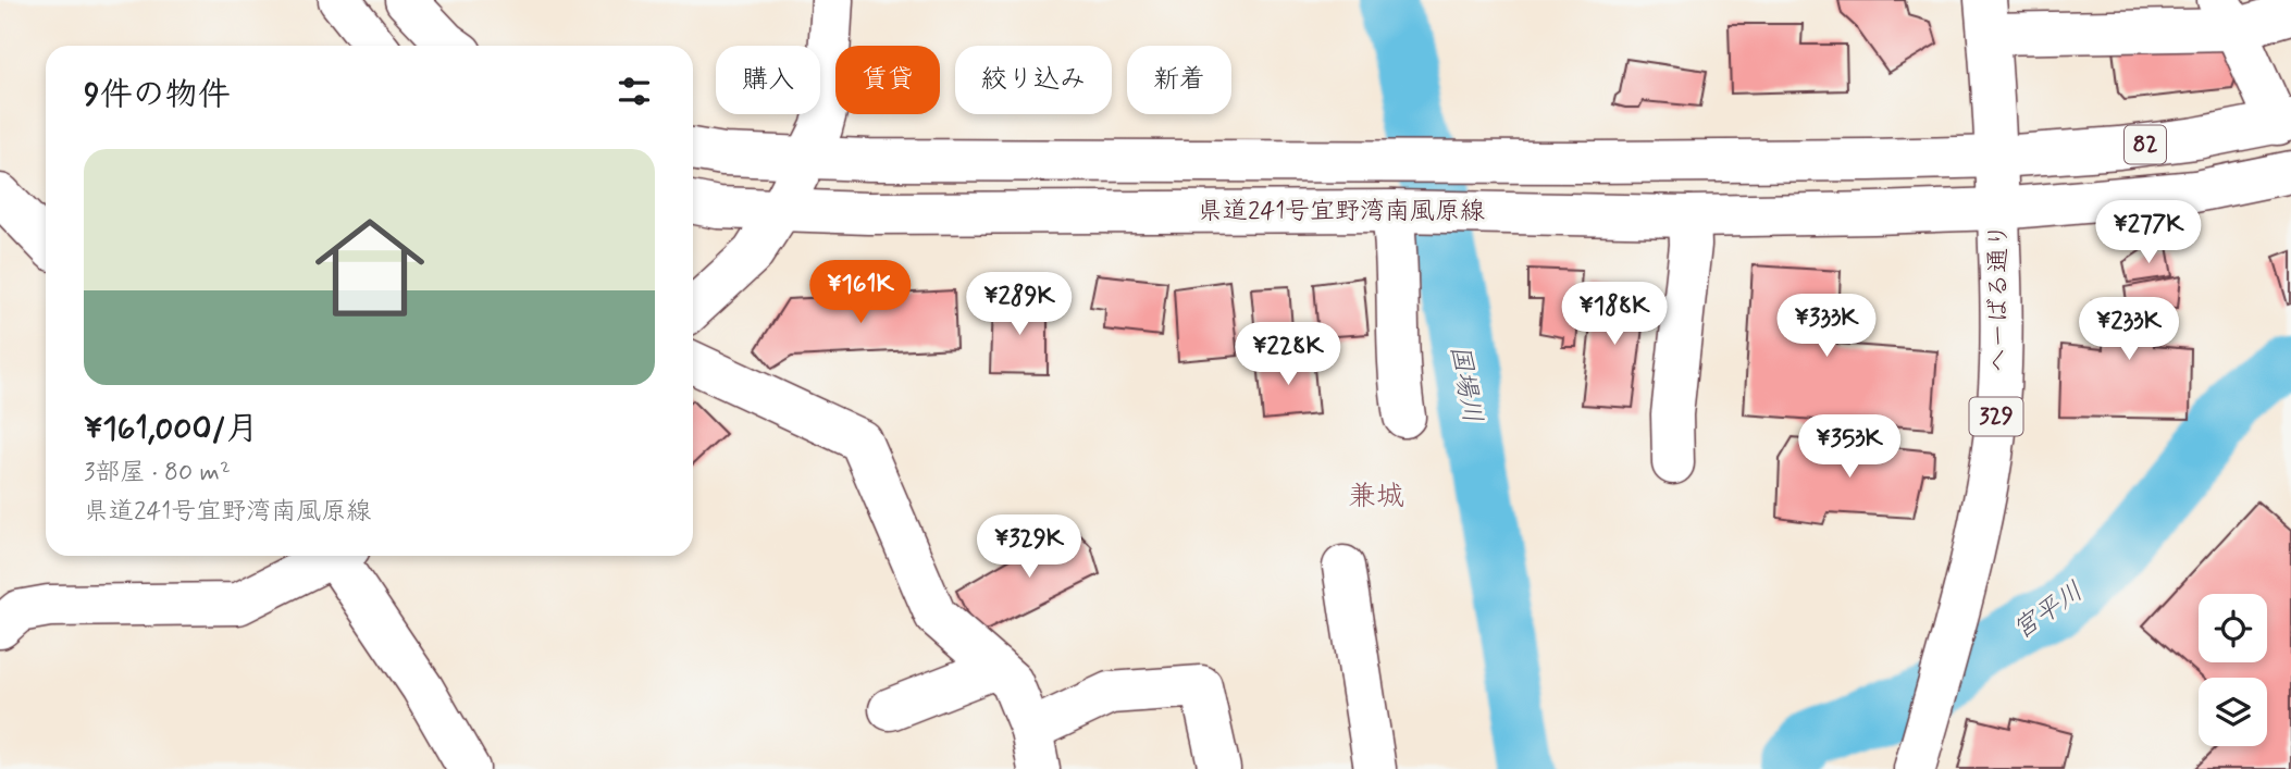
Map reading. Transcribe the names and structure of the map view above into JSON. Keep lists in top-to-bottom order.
{
  "streets": {
    "main road": [
      "82",
      "県道241号宜野湾南風原線",
      "へーばる通り",
      "329"
    ]
  },
  "crossings": [
    ["82", "県道241号宜野湾南風原線"],
    ["82", "へーばる通り"],
    ["県道241号宜野湾南風原線", "へーばる通り"]
  ],
  "districts": ["兼城"],
  "water": ["国場川", "宮平川"],
  "page": {
    "chip": [
      "購入",
      "賃貸",
      "絞り込み",
      "新着"
    ],
    "heading": "9件の物件",
    "list": [
      {
        "name": "¥161,000/月",
        "note": "3部屋 · 80 m² · 県道241号宜野湾南風原線"
      }
    ],
    "price": [
      "¥277K",
      "¥161K",
      "¥289K",
      "¥188K",
      "¥333K",
      "¥233K",
      "¥228K",
      "¥353K",
      "¥329K"
    ]
  }
}
